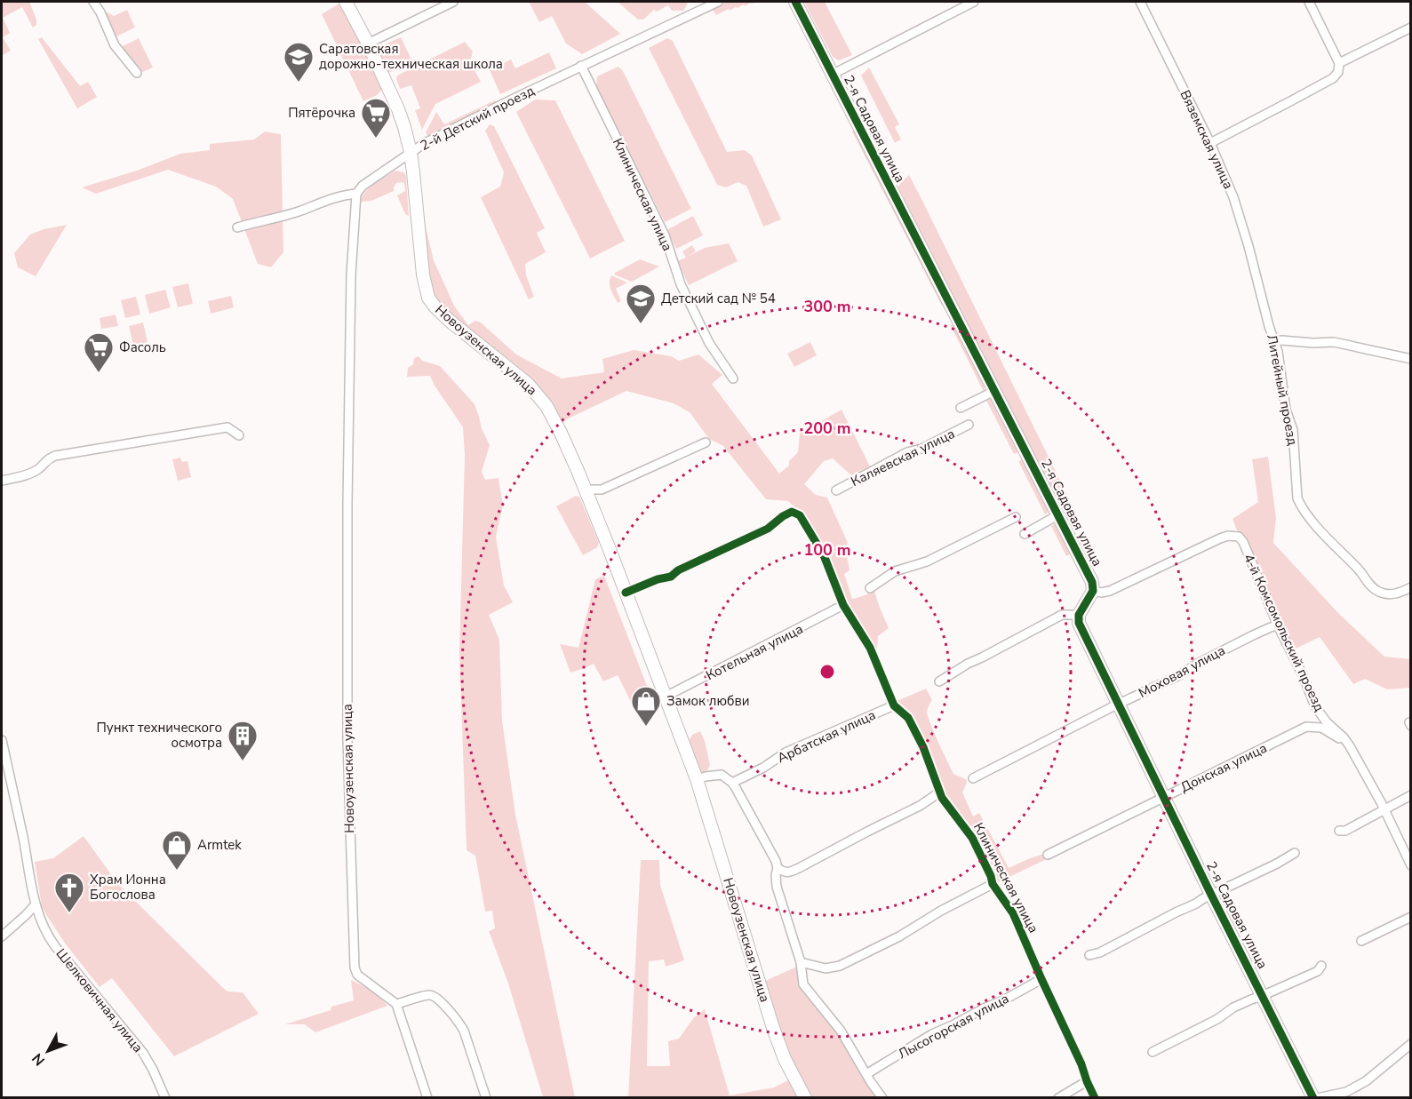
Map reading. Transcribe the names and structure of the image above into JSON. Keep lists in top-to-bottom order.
{
  "streets": {
    "street": [
      "2-й Детский проезд",
      "2-я Садовая улица",
      "Вяземская улица",
      "Клиническая улица",
      "Новоузенская улица",
      "Литейный проезд",
      "Каляевская улица",
      "4-й Комсомольский проезд",
      "Котельная улица",
      "Моховая улица",
      "Арбатская улица",
      "Донская улица",
      "Шелковичная улица",
      "Лысогорская улица"
    ]
  },
  "crossings": [
    ["2-й Детский проезд", "Клиническая улица"],
    ["2-й Детский проезд", "Новоузенская улица"],
    ["2-я Садовая улица", "4-й Комсомольский проезд"],
    ["2-я Садовая улица", "Моховая улица"],
    ["2-я Садовая улица", "Донская улица"],
    ["Вяземская улица", "Литейный проезд"],
    ["Клиническая улица", "Новоузенская улица"],
    ["Клиническая улица", "Котельная улица"],
    ["Клиническая улица", "Арбатская улица"],
    ["Клиническая улица", "Лысогорская улица"],
    ["Новоузенская улица", "Котельная улица"],
    ["4-й Комсомольский проезд", "Моховая улица"],
    ["4-й Комсомольский проезд", "Донская улица"]
  ],
  "places": {
    "school or university": ["Саратовская дорожно-техническая школа", "Детский сад № 54"],
    "supermarket": ["Пятёрочка", "Фасоль"],
    "shop": ["Замок любви", "Armtek"],
    "building": ["Пункт технического осмотра"],
    "church": ["Храм Ионна Богослова"]
  },
  "north": "bottom left",
  "rings": ["300 m", "200 m", "100 m"]
}
